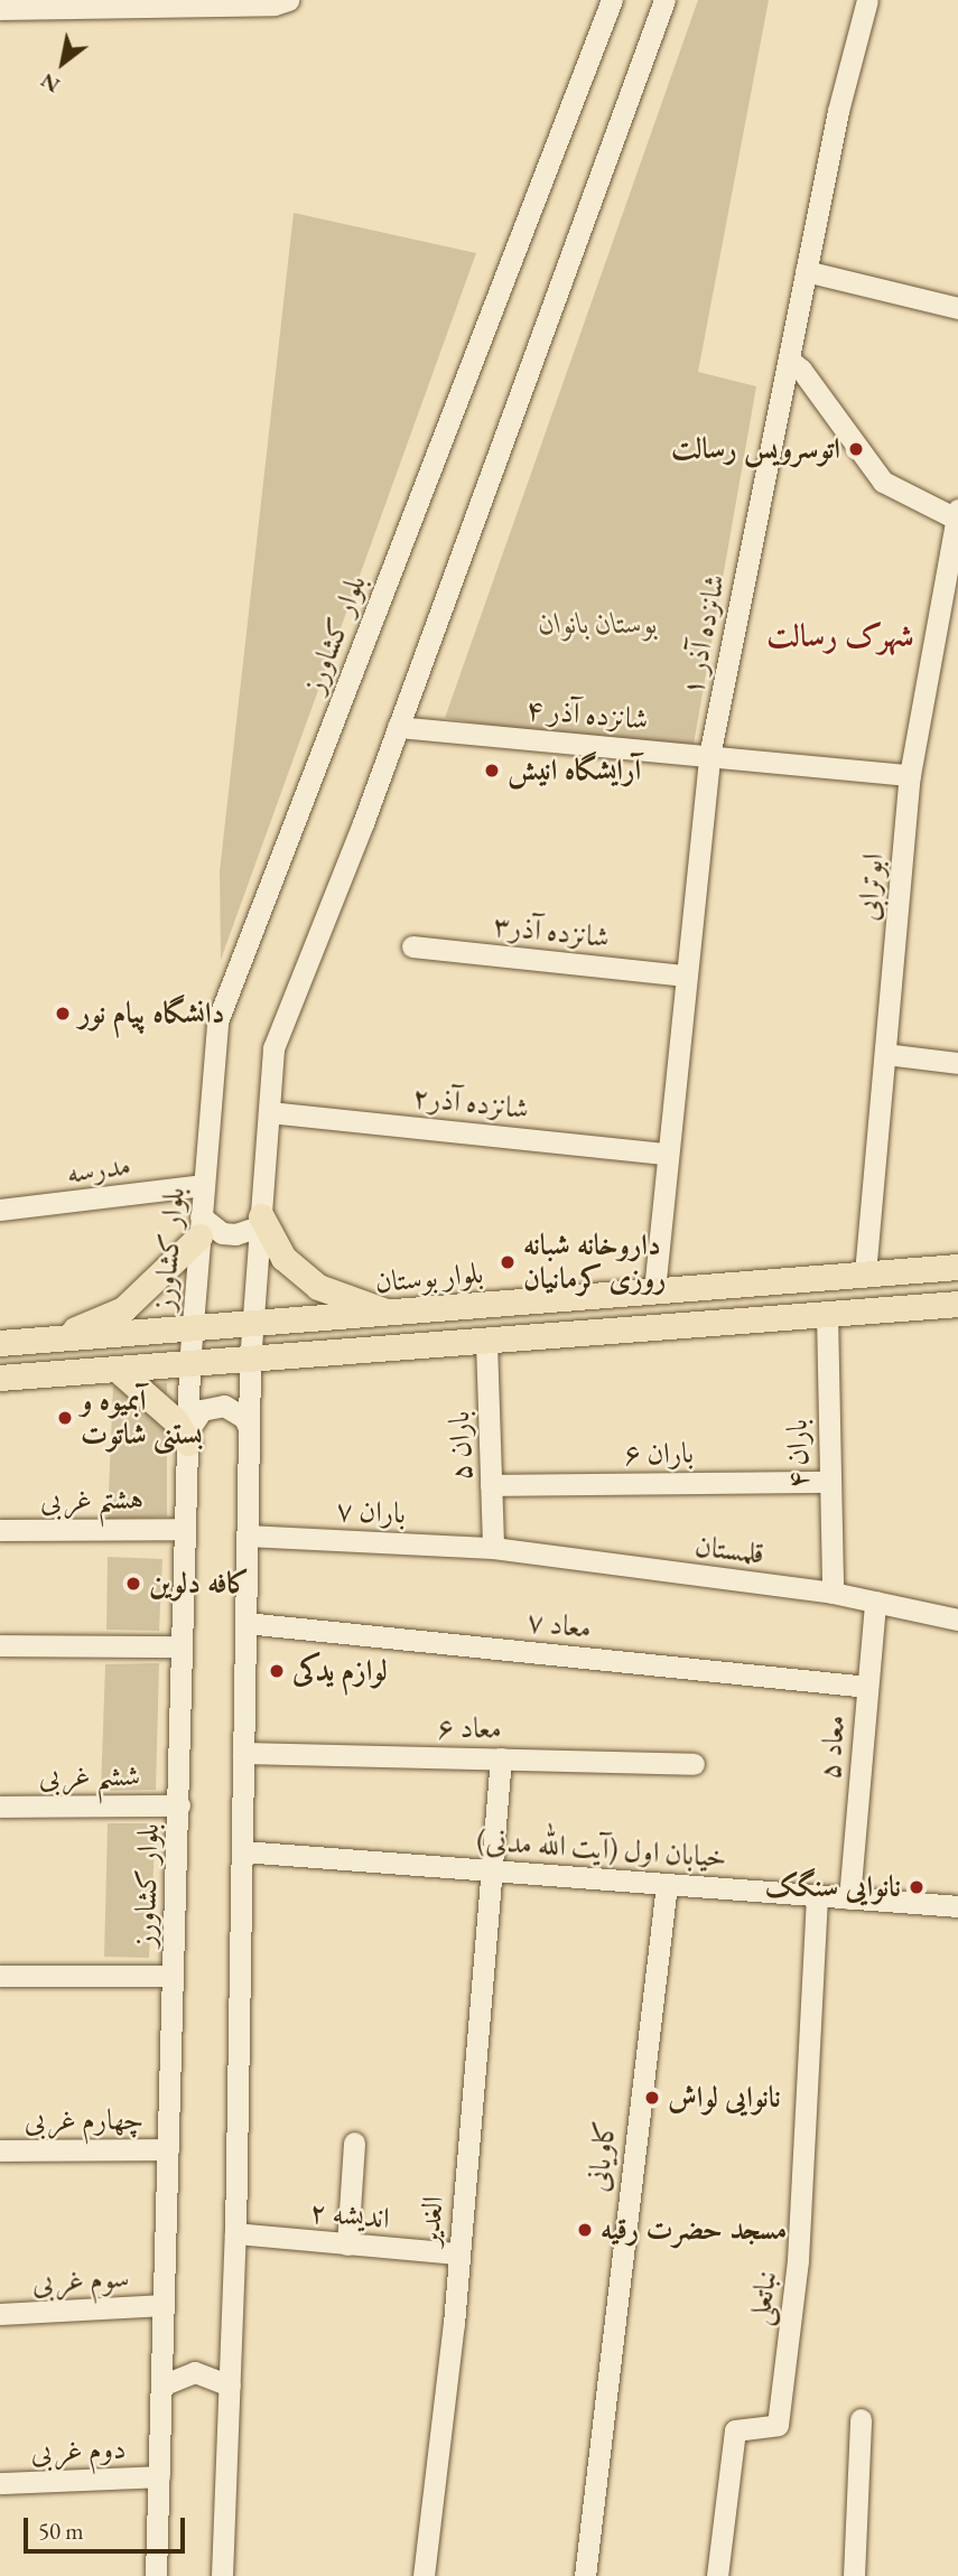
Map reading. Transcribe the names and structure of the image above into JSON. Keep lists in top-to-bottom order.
{
  "streets": {
    "main road": ["بلوار بوستان"],
    "street": [
      "بلوار کشاورز",
      "شانزده آذر ۱",
      "شانزده آذر ۴",
      "ابوترابی",
      "شانزده آذر۳",
      "شانزده آذر۲",
      "مدرسه",
      "باران ۵",
      "باران ۶",
      "باران ۴",
      "هشتم غربی",
      "باران ۷",
      "قلمستان",
      "معاد ۷",
      "معاد ۶",
      "معاد ۵",
      "ششم غربی",
      "خیابان اول (آیت الله مدنی)",
      "چهارم غربی",
      "کاویانی",
      "اندیشه ۲",
      "الغدیر",
      "سوم غربی",
      "نباتعلی",
      "دوم غربی"
    ]
  },
  "crossings": [
    ["بلوار کشاورز", "مدرسه"],
    ["بلوار کشاورز", "بلوار بوستان"],
    ["بلوار کشاورز", "هشتم غربی"],
    ["بلوار کشاورز", "ششم غربی"],
    ["بلوار کشاورز", "چهارم غربی"],
    ["بلوار کشاورز", "سوم غربی"],
    ["بلوار کشاورز", "دوم غربی"],
    ["شانزده آذر ۱", "شانزده آذر ۴"],
    ["شانزده آذر ۱", "شانزده آذر۳"],
    ["شانزده آذر ۱", "شانزده آذر۲"],
    ["شانزده آذر ۱", "بلوار بوستان"],
    ["شانزده آذر ۴", "ابوترابی"],
    ["ابوترابی", "بلوار بوستان"],
    ["باران ۵", "باران ۶"],
    ["باران ۵", "باران ۷"],
    ["باران ۵", "قلمستان"],
    ["باران ۶", "باران ۴"],
    ["باران ۴", "قلمستان"],
    ["باران ۷", "قلمستان"],
    ["قلمستان", "معاد ۵"],
    ["معاد ۷", "معاد ۵"],
    ["معاد ۶", "الغدیر"],
    ["معاد ۵", "خیابان اول (آیت الله مدنی)"],
    ["خیابان اول (آیت الله مدنی)", "کاویانی"],
    ["خیابان اول (آیت الله مدنی)", "الغدیر"],
    ["خیابان اول (آیت الله مدنی)", "نباتعلی"],
    ["اندیشه ۲", "الغدیر"]
  ],
  "districts": ["شهرک رسالت"],
  "parks": ["بوستان بانوان"],
  "places": [
    "اتوسرویس رسالت",
    "آرایشگاه انیش",
    "دانشگاه پیام نور",
    "داروخانه شبانه روزی کرمانیان",
    "آبمیوه و بستنی شاتوت",
    "کافه دلوین",
    "لوازم یدکی",
    "نانوایی سنگک",
    "نانوایی لواش",
    "مسجد حضرت رقیه"
  ],
  "scale_bar": "50 m",
  "north": "bottom left"
}
